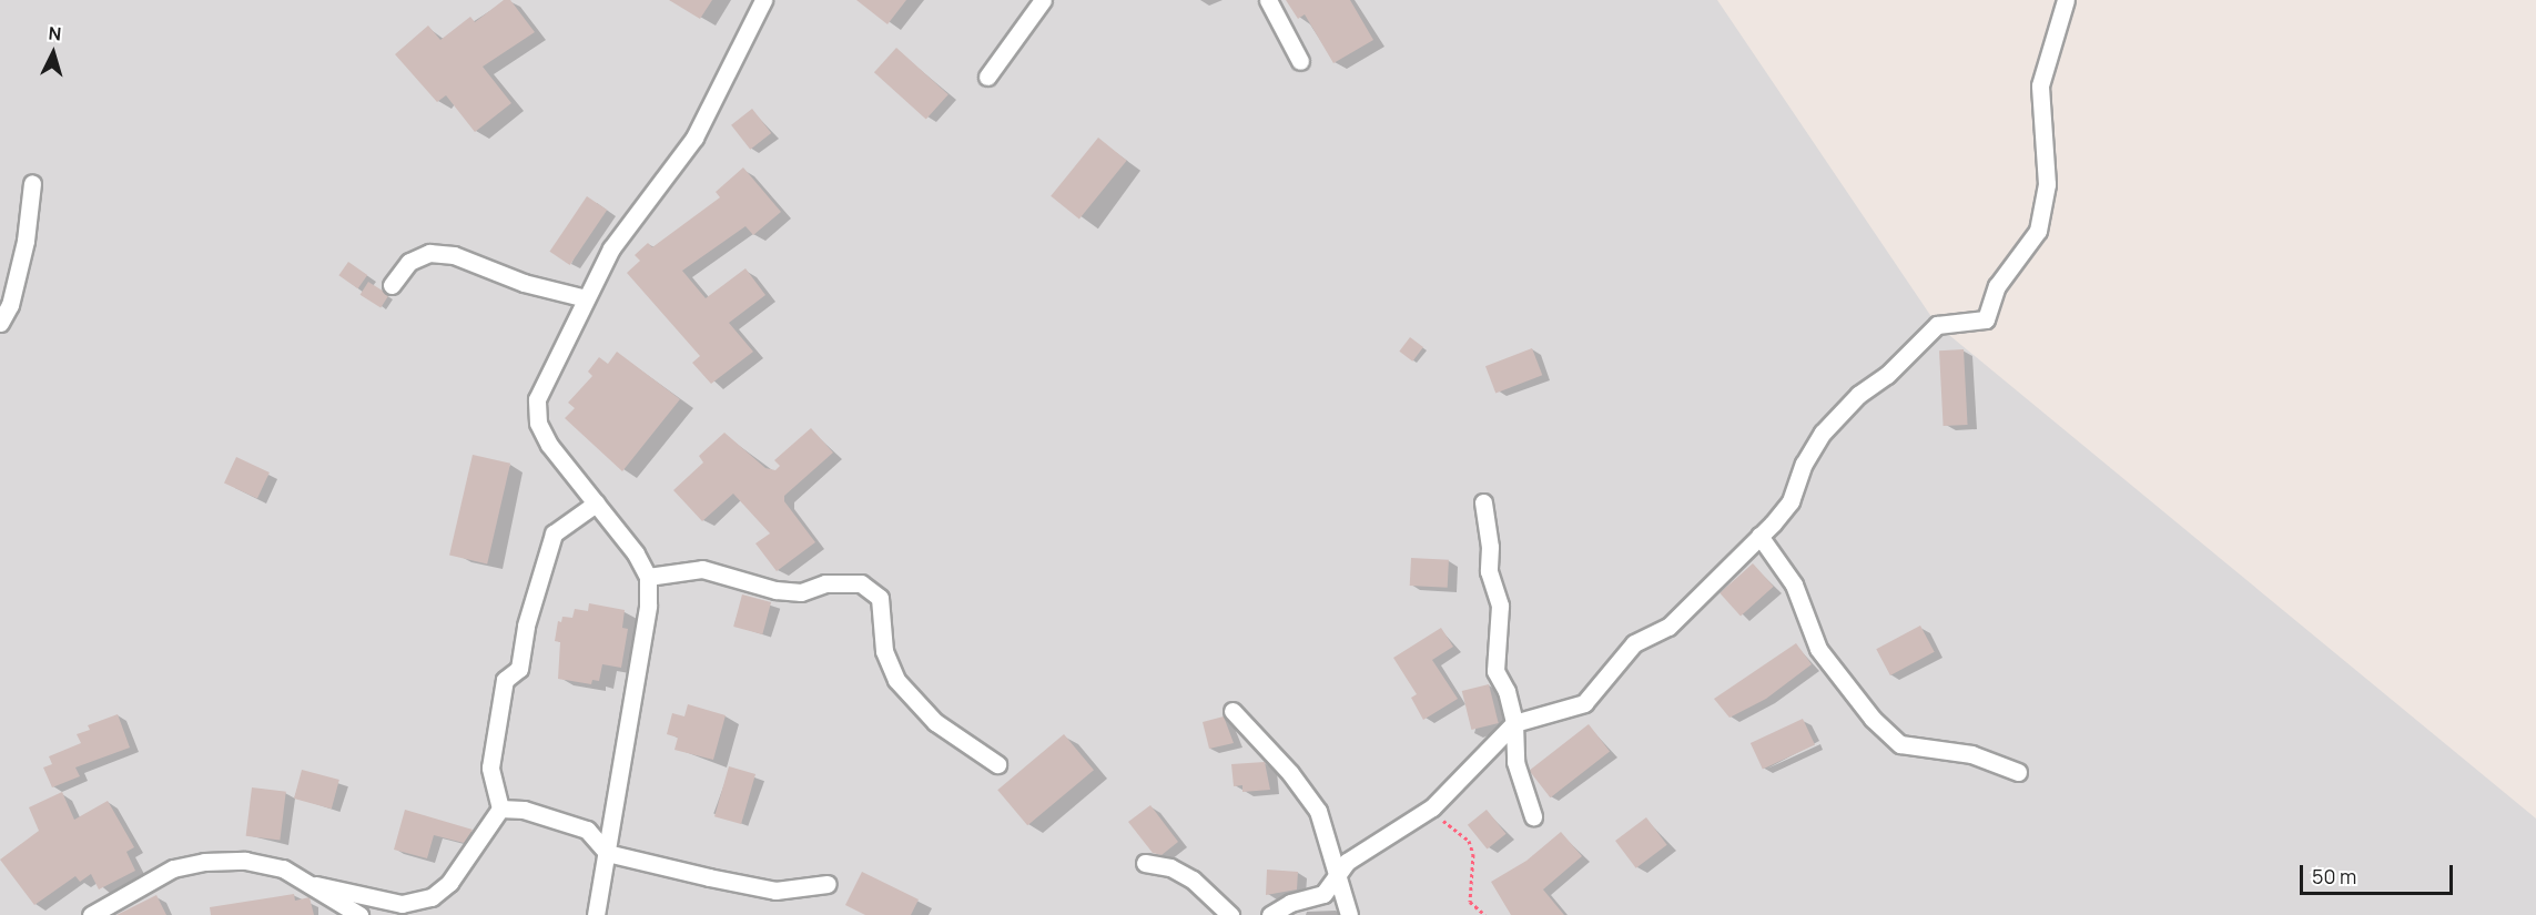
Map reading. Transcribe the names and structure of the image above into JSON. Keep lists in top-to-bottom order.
{
  "scale_bar": "50 m",
  "north": "top"
}
